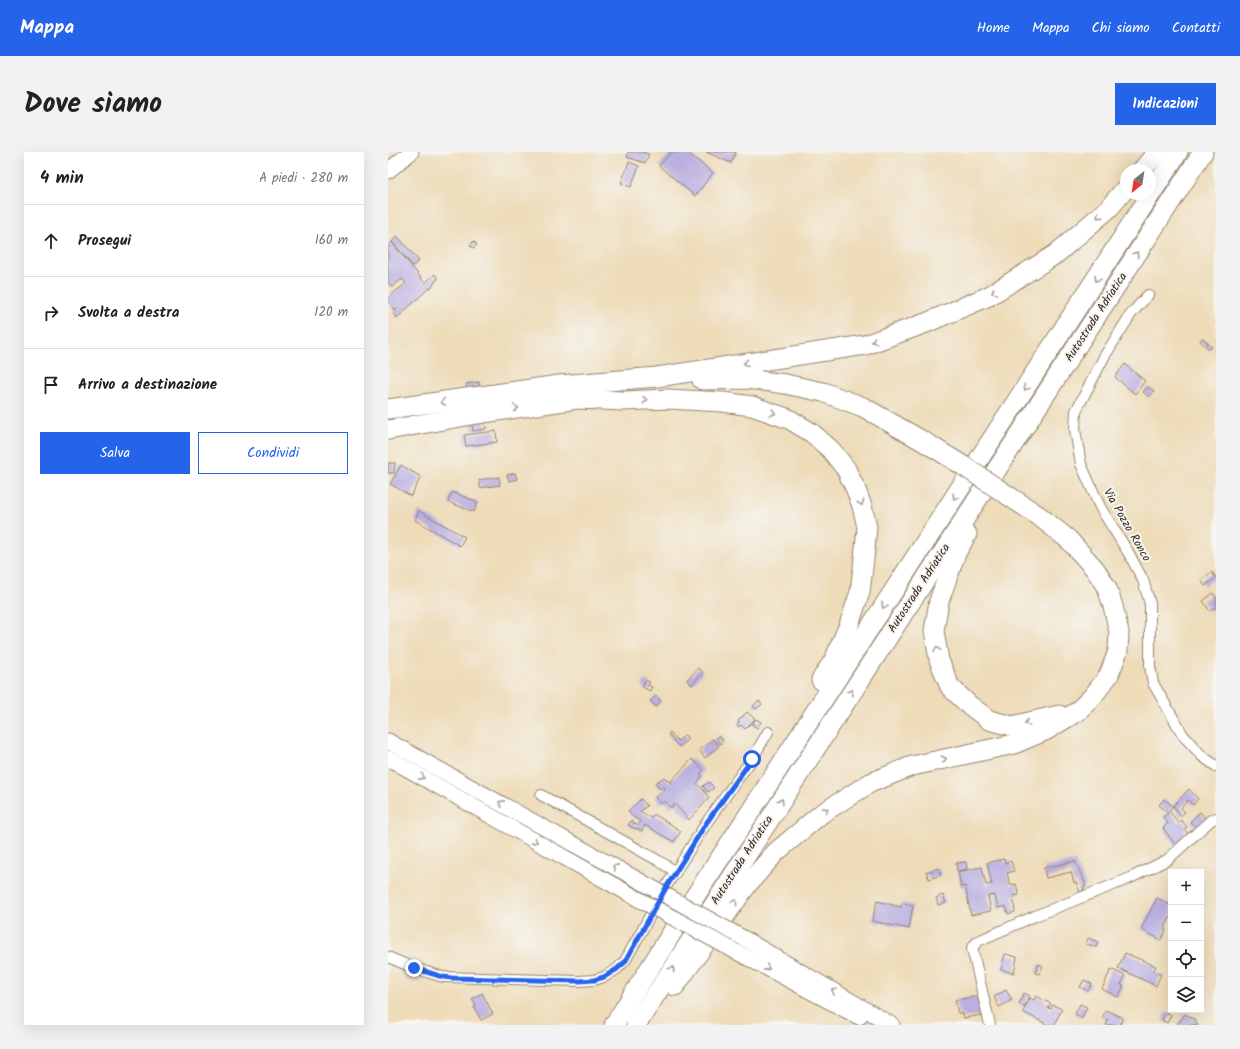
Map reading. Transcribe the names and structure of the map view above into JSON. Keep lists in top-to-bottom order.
{
  "streets": {
    "highway": ["Autostrada Adriatica"],
    "street": ["Via Pozzo Ronco"]
  },
  "north": "bottom left",
  "page": {
    "header": "Mappa",
    "nav": [
      "Home",
      "Mappa",
      "Chi siamo",
      "Contatti"
    ],
    "title": "Dove siamo",
    "buttons": [
      "Indicazioni",
      ["Salva", "Condividi"]
    ],
    "heading": ["4 min", "A piedi · 280 m"],
    "list": [
      ["Prosegui", "160 m"],
      ["Svolta a destra", "120 m"],
      "Arrivo a destinazione"
    ],
    "map_buttons": ["+", "−"]
  }
}
